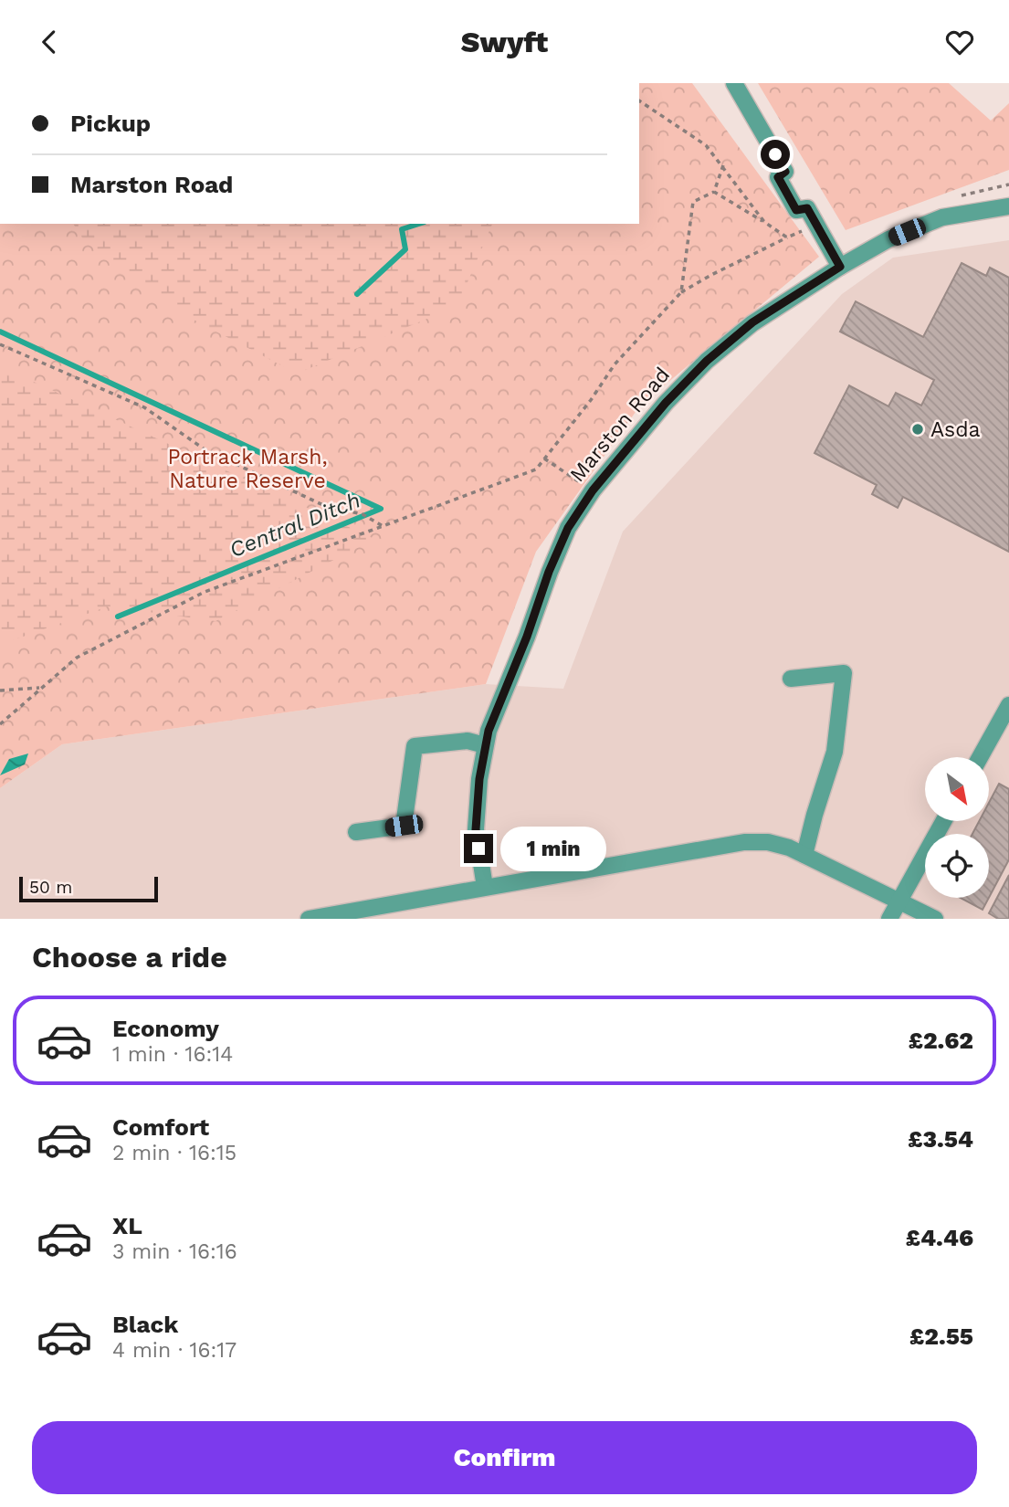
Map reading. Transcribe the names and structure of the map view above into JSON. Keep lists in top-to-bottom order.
{
  "streets": {
    "street": ["Marston Road"]
  },
  "water": ["Central Ditch"],
  "parks": ["Portrack Marsh, Nature Reserve"],
  "places": ["Asda"],
  "scale_bar": "50 m",
  "north": "bottom right",
  "page": {
    "header": "Swyft",
    "banner": ["Pickup", "Marston Road"],
    "bubble": "1 min",
    "scale": "50 m",
    "heading": "Choose a ride",
    "list": [
      {
        "name": "Economy",
        "note": "1 min · 16:14",
        "value": "£2.62"
      },
      {
        "name": "Comfort",
        "note": "2 min · 16:15",
        "value": "£3.54"
      },
      {
        "name": "XL",
        "note": "3 min · 16:16",
        "value": "£4.46"
      },
      {
        "name": "Black",
        "note": "4 min · 16:17",
        "value": "£2.55"
      }
    ],
    "buttons": "Confirm"
  }
}
